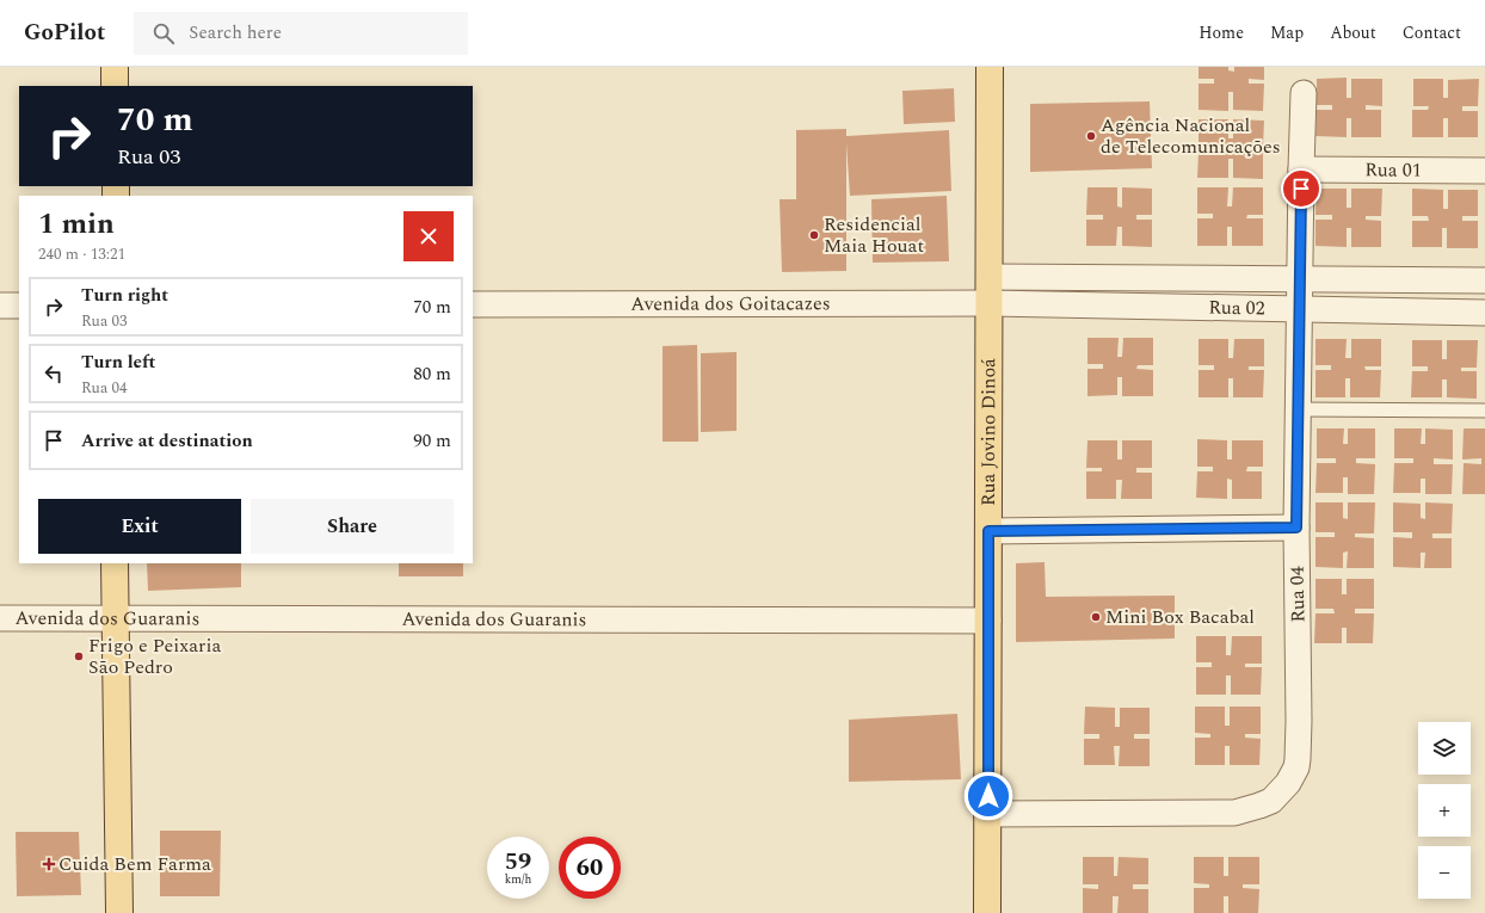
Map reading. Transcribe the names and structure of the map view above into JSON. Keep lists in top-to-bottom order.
{
  "streets": {
    "main road": ["Rua Jovino Dinoá"],
    "street": [
      "Rua 01",
      "Avenida dos Goitacazes",
      "Rua 02",
      "Rua 04",
      "Avenida dos Guaranis"
    ]
  },
  "crossings": [
    ["Rua 01", "Rua 04"],
    ["Avenida dos Goitacazes", "Rua 02"],
    ["Avenida dos Goitacazes", "Rua Jovino Dinoá"],
    ["Rua 02", "Rua Jovino Dinoá"],
    ["Rua 02", "Rua 04"],
    ["Rua Jovino Dinoá", "Rua 04"],
    ["Rua Jovino Dinoá", "Avenida dos Guaranis"]
  ],
  "places": {
    "other": [
      "Agência Nacional de Telecomunicações",
      "Residencial Maia Houat",
      "Mini Box Bacabal",
      "Frigo e Peixaria São Pedro"
    ],
    "health": ["Cuida Bem Farma"]
  },
  "page": {
    "header": "GoPilot",
    "search": "Search here",
    "nav": [
      "Home",
      "Map",
      "About",
      "Contact"
    ],
    "turn": ["70 m", "Rua 03"],
    "heading": ["1 min", "240 m · 13:21"],
    "list": [
      {
        "name": "Turn right",
        "note": "Rua 03",
        "value": "70 m"
      },
      {
        "name": "Turn left",
        "note": "Rua 04",
        "value": "80 m"
      },
      {
        "name": "Arrive at destination",
        "value": "90 m"
      }
    ],
    "buttons": ["Exit", "Share"],
    "map_buttons": ["+", "−"],
    "speed": "59 km/h",
    "limit": "60"
  }
}
